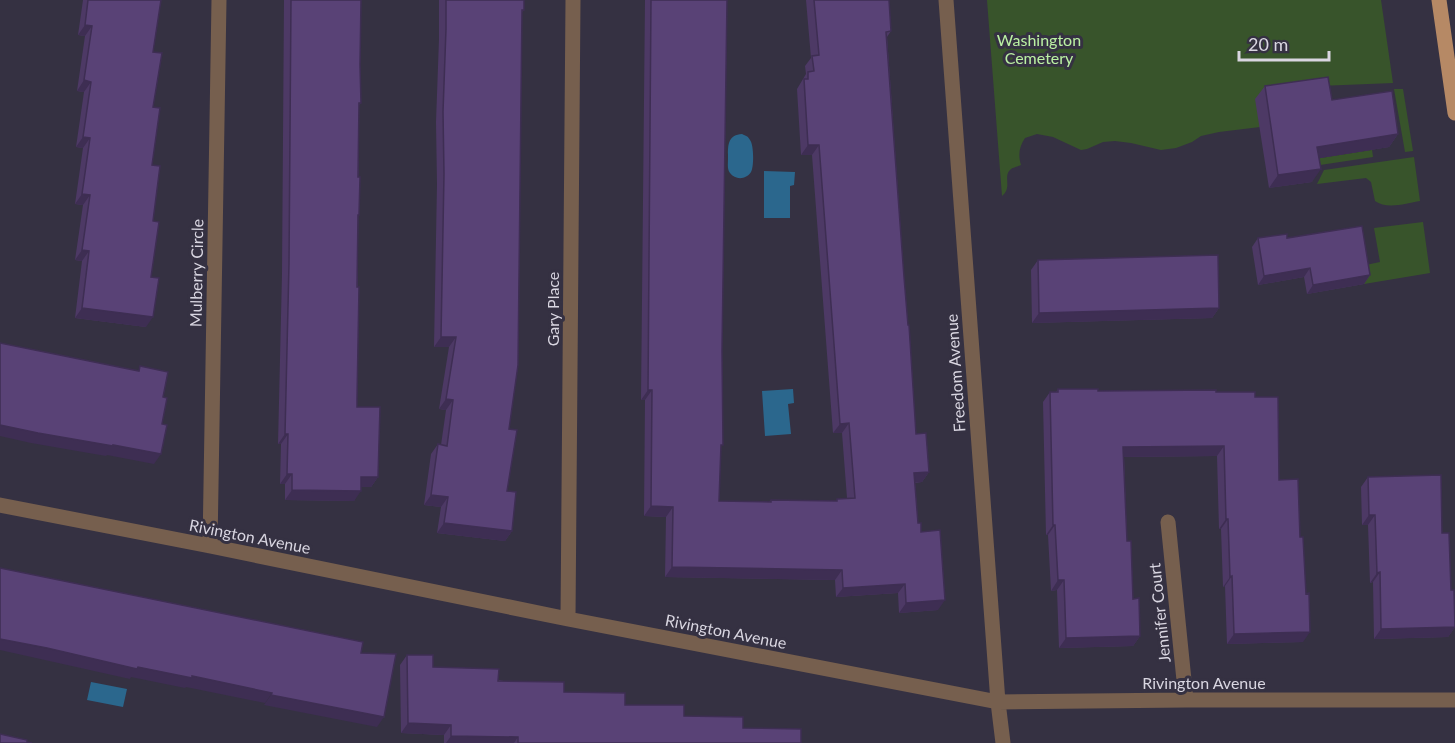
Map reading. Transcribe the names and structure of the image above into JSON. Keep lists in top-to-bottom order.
{
  "streets": {
    "street": [
      "Mulberry Circle",
      "Gary Place",
      "Freedom Avenue",
      "Rivington Avenue",
      "Jennifer Court"
    ]
  },
  "crossings": [
    ["Mulberry Circle", "Rivington Avenue"],
    ["Gary Place", "Rivington Avenue"],
    ["Freedom Avenue", "Rivington Avenue"],
    ["Rivington Avenue", "Jennifer Court"]
  ],
  "parks": ["Washington Cemetery"],
  "scale_bar": "20 m"
}
